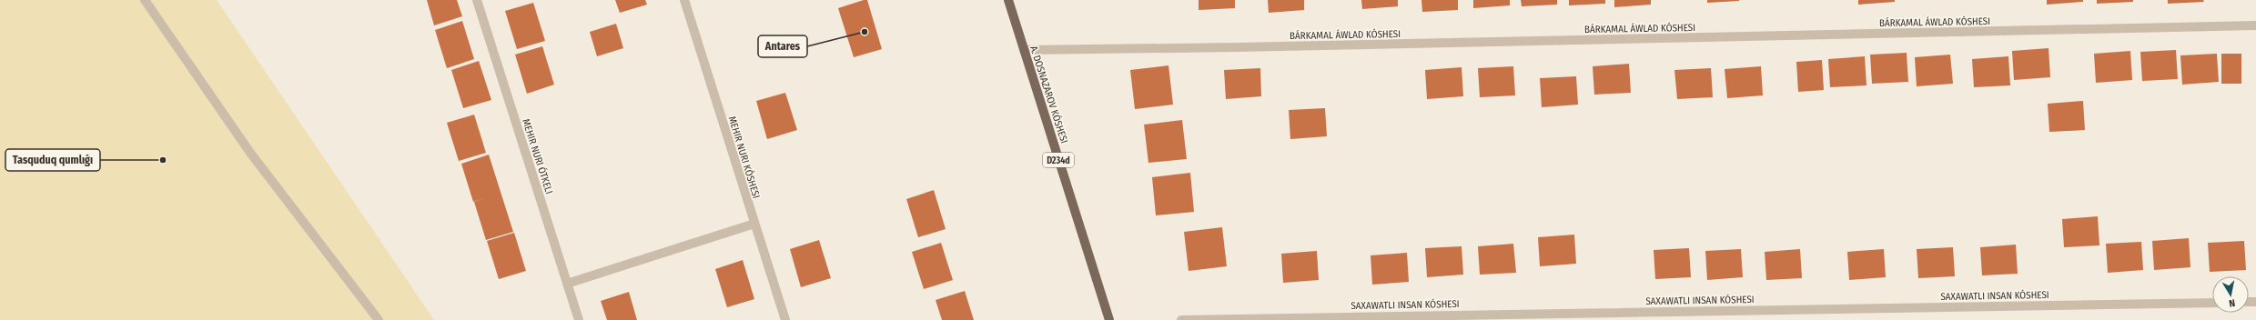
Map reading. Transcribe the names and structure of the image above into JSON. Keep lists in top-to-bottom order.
{
  "streets": {
    "main road": ["A. DOSNAZAROV KÓSHESI", "D234d"],
    "street": ["BÁRKAMAL ÁWLAD KÓSHESI"]
  },
  "crossings": [
    ["BÁRKAMAL ÁWLAD KÓSHESI", "A. DOSNAZAROV KÓSHESI"]
  ],
  "places": ["Antares", "Tasquduq qumlıǵı"],
  "north": "bottom"
}
